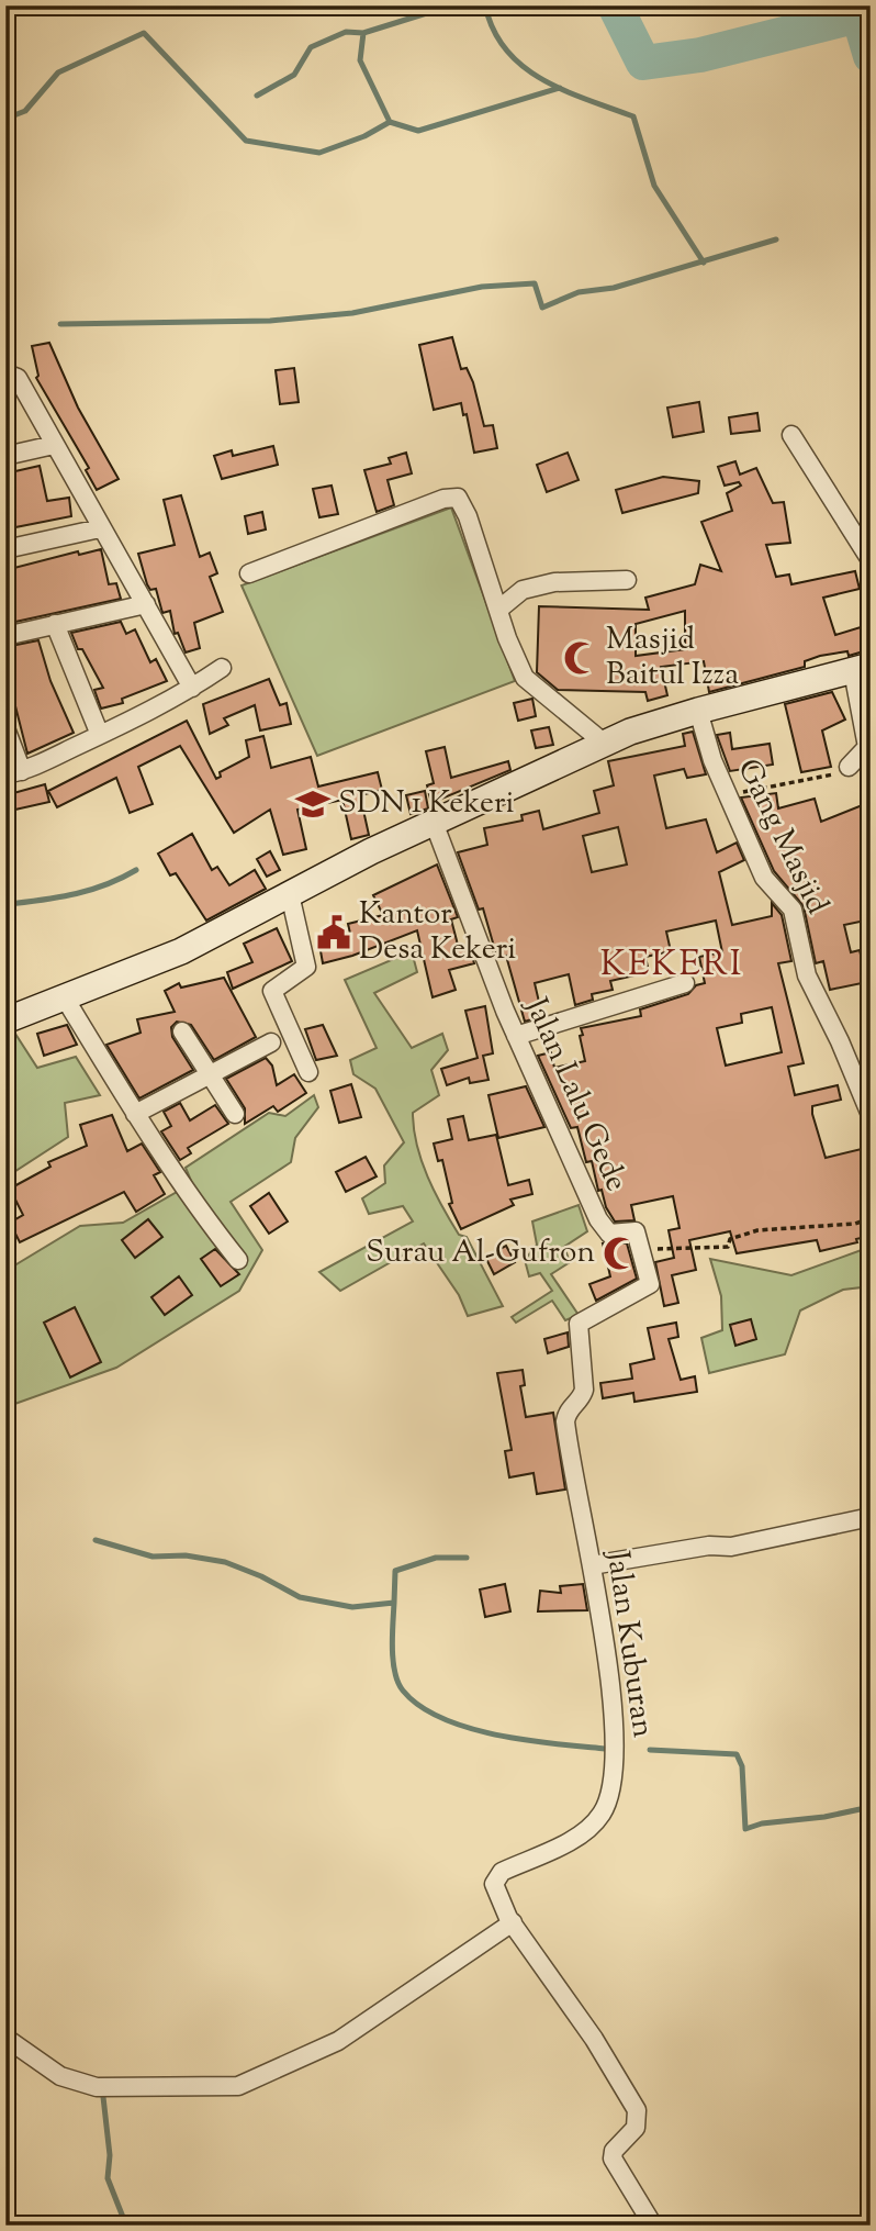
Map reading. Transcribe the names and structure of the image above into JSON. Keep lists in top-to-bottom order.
{
  "streets": {
    "street": ["Gang Masjid", "Jalan Lalu Gede", "Jalan Kuburan"]
  },
  "crossings": [
    ["Jalan Lalu Gede", "Jalan Kuburan"]
  ],
  "districts": ["KEKERI"],
  "places": {
    "mosque": ["Masjid Baitul Izza", "Surau Al-Gufron"],
    "school or university": ["SDN 1 Kekeri"],
    "public building": ["Kantor Desa Kekeri"]
  }
}
